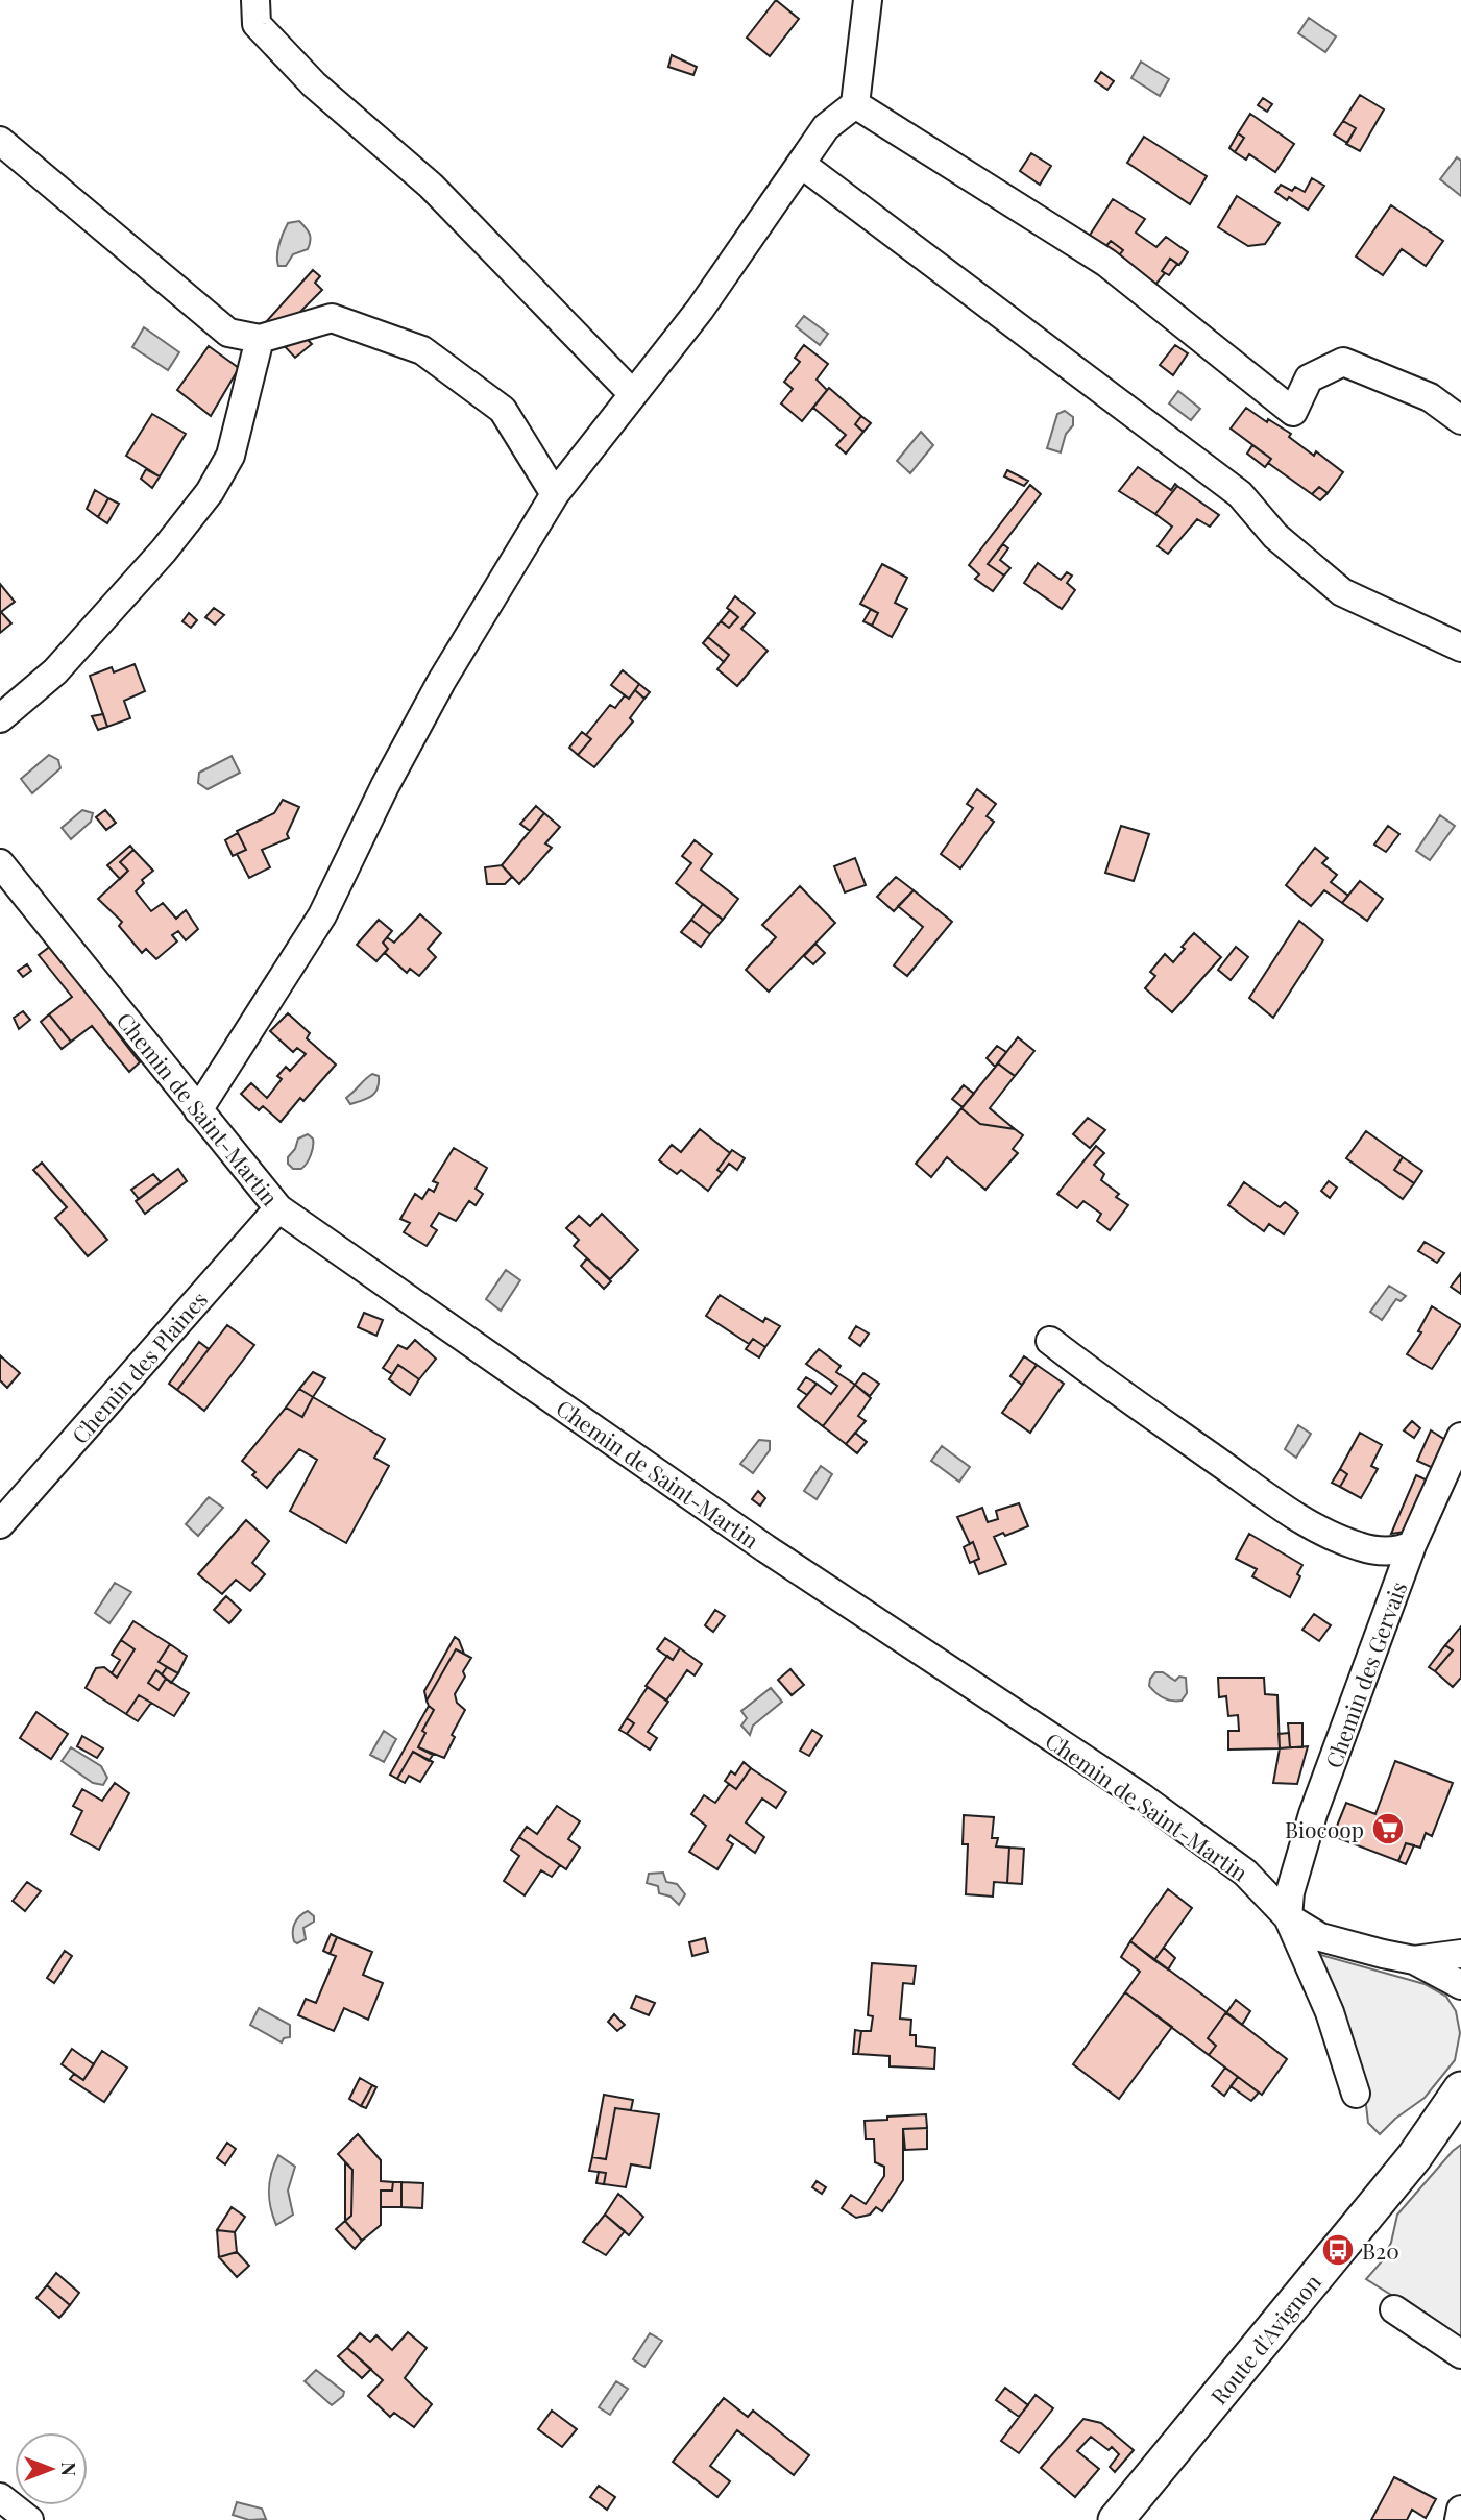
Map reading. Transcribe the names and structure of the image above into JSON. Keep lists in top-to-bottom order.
{
  "streets": {
    "main road": ["Route d'Avignon"],
    "street": ["Chemin de Saint-Martin", "Chemin des Plaines", "Chemin des Gervais"]
  },
  "crossings": [
    ["Chemin de Saint-Martin", "Chemin des Plaines"],
    ["Chemin de Saint-Martin", "Chemin des Gervais"]
  ],
  "places": {
    "supermarket": ["Biocoop"],
    "bus stop": ["B20"]
  },
  "north": "right"
}
